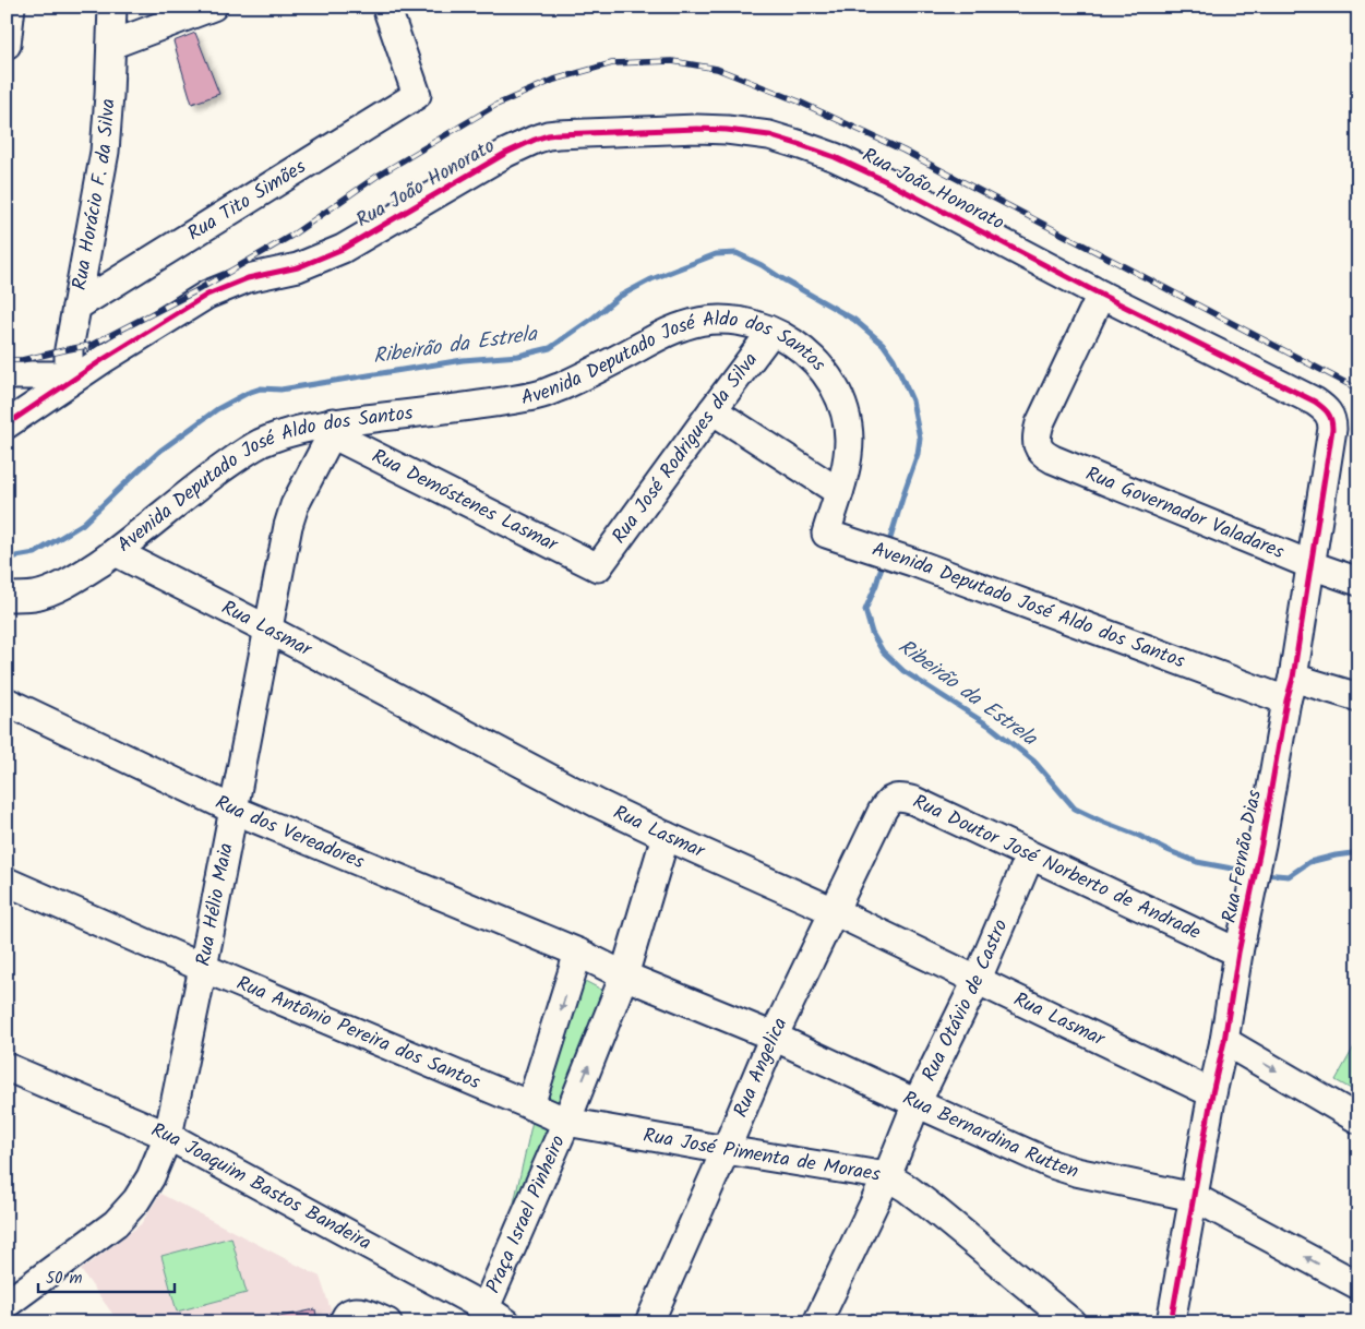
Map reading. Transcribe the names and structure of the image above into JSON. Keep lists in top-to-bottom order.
{
  "streets": {
    "street": [
      "Rua João Honorato",
      "Rua Horácio F. da Silva",
      "Rua Tito Simões",
      "Avenida Deputado José Aldo dos Santos",
      "Rua José Rodrigues da Silva",
      "Rua Demóstenes Lasmar",
      "Rua Governador Valadares",
      "Rua Lasmar",
      "Rua dos Vereadores",
      "Rua Fernão Dias",
      "Rua Doutor José Norberto de Andrade",
      "Rua Hélio Maia",
      "Rua Otávio de Castro",
      "Rua Antônio Pereira dos Santos",
      "Rua Angelica",
      "Rua Bernardina Rutten",
      "Rua José Pimenta de Moraes",
      "Rua Joaquim Bastos Bandeira",
      "Praça Israel Pinheiro"
    ]
  },
  "crossings": [
    ["Rua João Honorato", "Rua Horácio F. da Silva"],
    ["Rua João Honorato", "Rua Governador Valadares"],
    ["Rua João Honorato", "Rua Fernão Dias"],
    ["Rua Horácio F. da Silva", "Rua Tito Simões"],
    ["Avenida Deputado José Aldo dos Santos", "Rua José Rodrigues da Silva"],
    ["Avenida Deputado José Aldo dos Santos", "Rua Demóstenes Lasmar"],
    ["Avenida Deputado José Aldo dos Santos", "Rua Lasmar"],
    ["Avenida Deputado José Aldo dos Santos", "Rua Fernão Dias"],
    ["Avenida Deputado José Aldo dos Santos", "Rua Hélio Maia"],
    ["Rua José Rodrigues da Silva", "Rua Demóstenes Lasmar"],
    ["Rua Demóstenes Lasmar", "Rua Hélio Maia"],
    ["Rua Governador Valadares", "Rua Fernão Dias"],
    ["Rua Lasmar", "Rua Fernão Dias"],
    ["Rua Lasmar", "Rua Hélio Maia"],
    ["Rua Lasmar", "Rua Otávio de Castro"],
    ["Rua Lasmar", "Rua Angelica"],
    ["Rua Lasmar", "Praça Israel Pinheiro"],
    ["Rua dos Vereadores", "Rua Hélio Maia"],
    ["Rua Fernão Dias", "Rua Doutor José Norberto de Andrade"],
    ["Rua Fernão Dias", "Rua Bernardina Rutten"],
    ["Rua Doutor José Norberto de Andrade", "Rua Otávio de Castro"],
    ["Rua Doutor José Norberto de Andrade", "Rua Angelica"],
    ["Rua Hélio Maia", "Rua Antônio Pereira dos Santos"],
    ["Rua Hélio Maia", "Rua Joaquim Bastos Bandeira"],
    ["Rua Otávio de Castro", "Rua Bernardina Rutten"],
    ["Rua Otávio de Castro", "Rua José Pimenta de Moraes"],
    ["Rua Antônio Pereira dos Santos", "Praça Israel Pinheiro"],
    ["Rua Angelica", "Rua Bernardina Rutten"],
    ["Rua Angelica", "Rua José Pimenta de Moraes"],
    ["Rua Bernardina Rutten", "Praça Israel Pinheiro"],
    ["Rua José Pimenta de Moraes", "Praça Israel Pinheiro"],
    ["Rua Joaquim Bastos Bandeira", "Praça Israel Pinheiro"]
  ],
  "water": ["Ribeirão da Estrela"],
  "scale_bar": "50 m"
}
